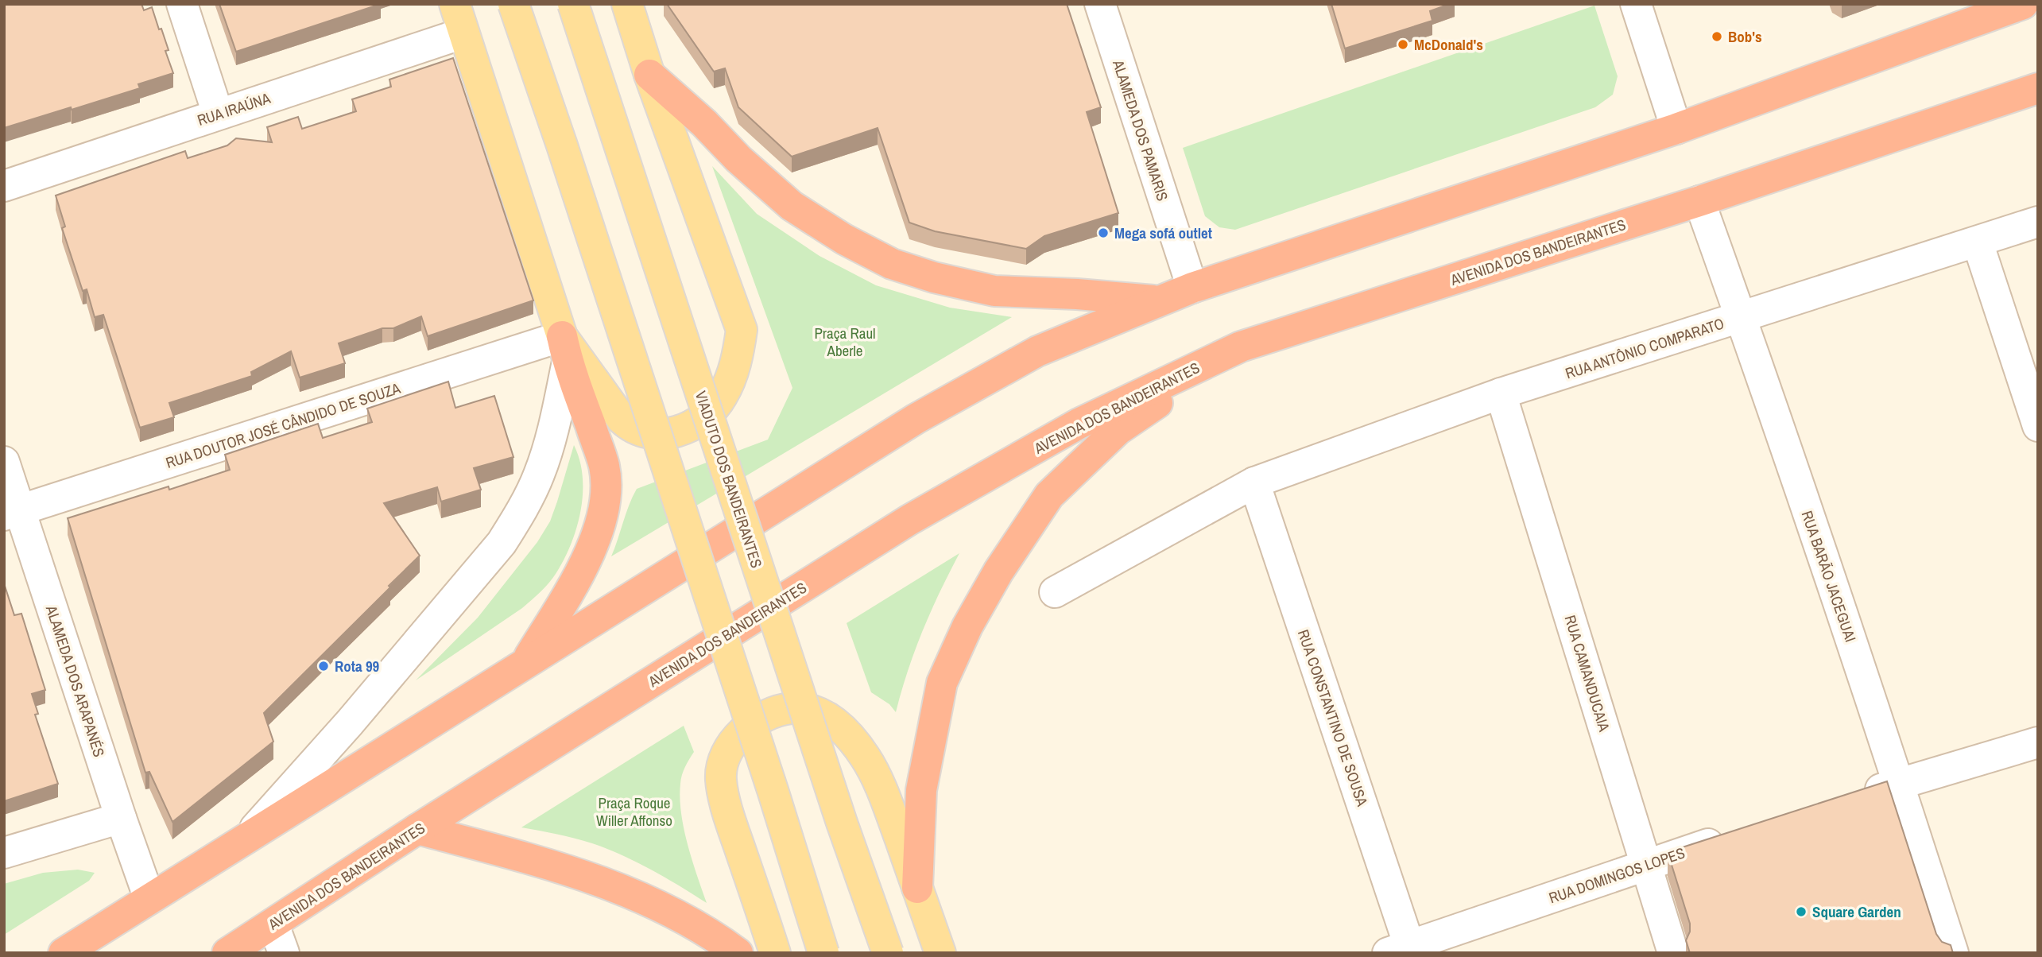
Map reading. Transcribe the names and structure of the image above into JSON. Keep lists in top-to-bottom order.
{
  "streets": {
    "highway": ["AVENIDA DOS BANDEIRANTES"],
    "main road": ["VIADUTO DOS BANDEIRANTES"],
    "street": [
      "RUA IRAÚNA",
      "ALAMEDA DOS PAMARIS",
      "RUA ANTÔNIO COMPARATO",
      "RUA DOUTOR JOSÉ CÂNDIDO DE SOUZA",
      "RUA BARÃO JACEGUAI",
      "RUA CAMANDUCAIA",
      "ALAMEDA DOS ARAPANÉS",
      "RUA CONSTANTINO DE SOUSA",
      "RUA DOMINGOS LOPES"
    ]
  },
  "crossings": [
    ["AVENIDA DOS BANDEIRANTES", "RUA BARÃO JACEGUAI"],
    ["RUA ANTÔNIO COMPARATO", "RUA BARÃO JACEGUAI"],
    ["RUA ANTÔNIO COMPARATO", "RUA CAMANDUCAIA"],
    ["RUA ANTÔNIO COMPARATO", "RUA CONSTANTINO DE SOUSA"],
    ["RUA DOUTOR JOSÉ CÂNDIDO DE SOUZA", "ALAMEDA DOS ARAPANÉS"],
    ["RUA CAMANDUCAIA", "RUA DOMINGOS LOPES"],
    ["RUA CONSTANTINO DE SOUSA", "RUA DOMINGOS LOPES"]
  ],
  "parks": ["Praça Raul Aberle", "Praça Roque Willer Affonso"],
  "places": [
    "Bob's",
    "McDonald's",
    "Mega sofá outlet",
    "Rota 99",
    "Square Garden"
  ]
}
